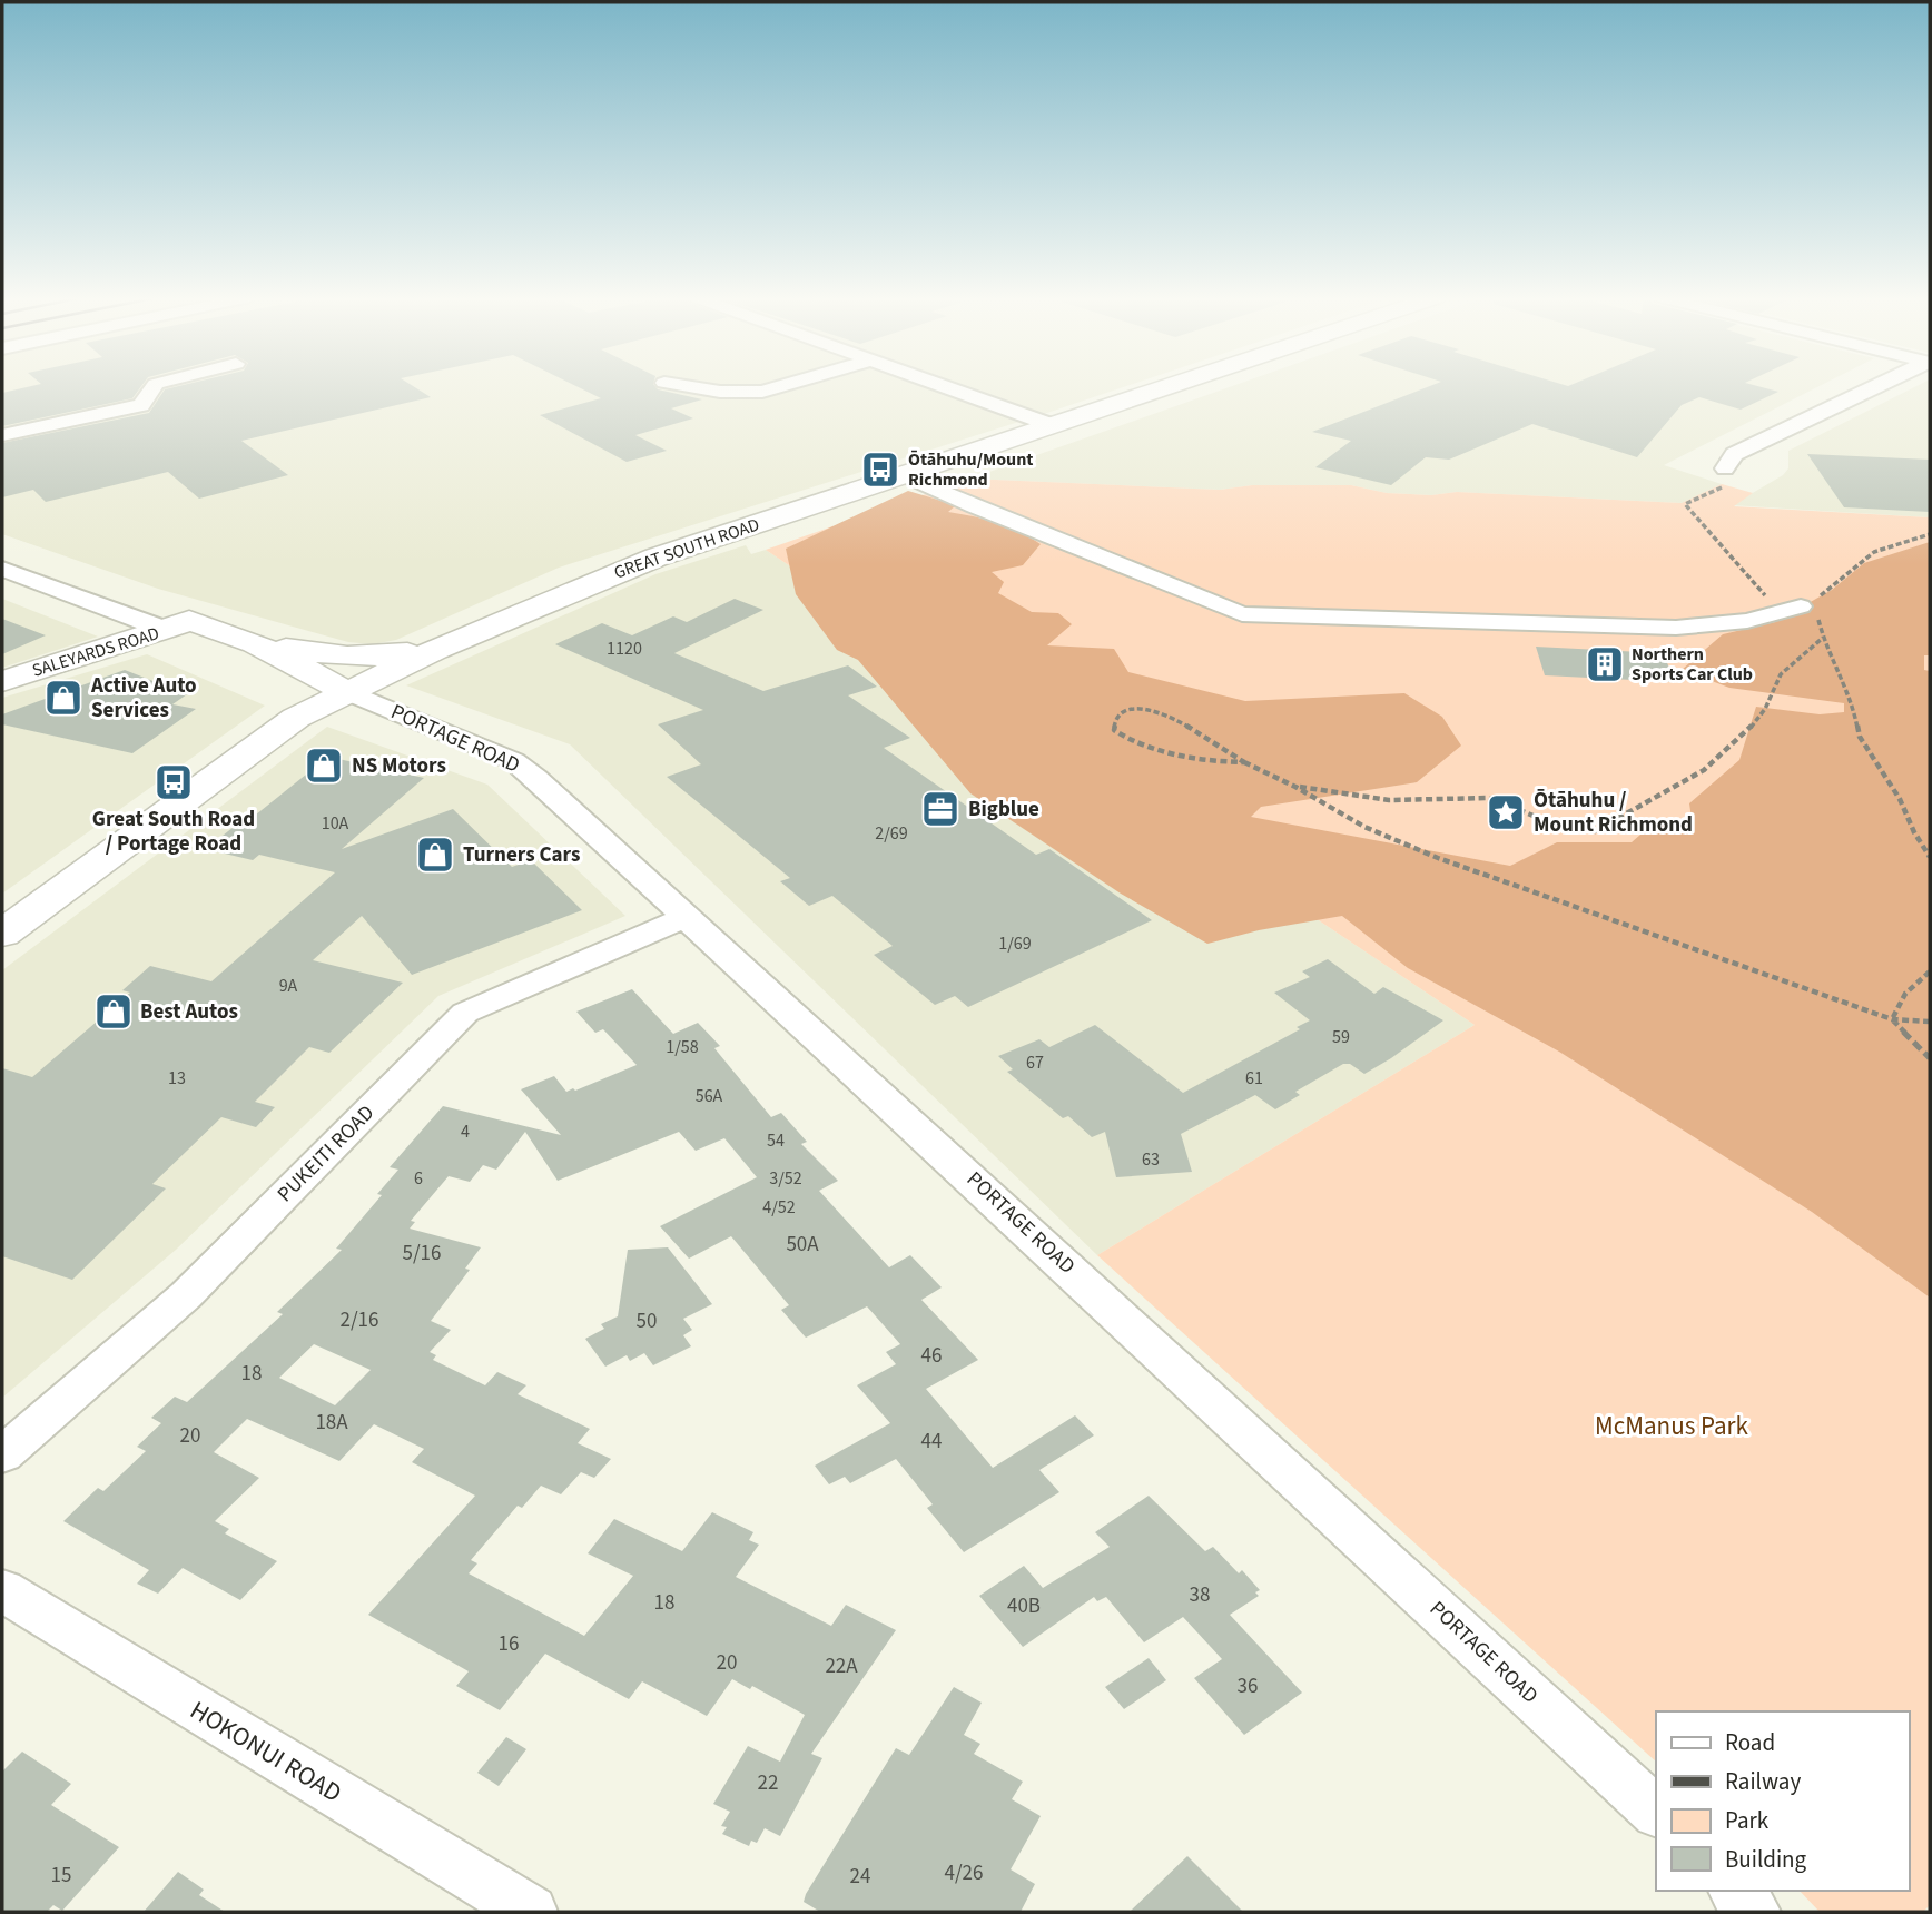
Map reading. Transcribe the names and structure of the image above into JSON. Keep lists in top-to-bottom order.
{
  "streets": {
    "main road": ["GREAT SOUTH ROAD", "SALEYARDS ROAD", "PORTAGE ROAD"],
    "street": ["PUKEITI ROAD", "HOKONUI ROAD"]
  },
  "crossings": [
    ["GREAT SOUTH ROAD", "PORTAGE ROAD"],
    ["SALEYARDS ROAD", "PORTAGE ROAD"],
    ["PORTAGE ROAD", "PUKEITI ROAD"]
  ],
  "parks": ["McManus Park"],
  "places": {
    "bus stop": ["Ōtāhuhu/Mount Richmond", "Great South Road / Portage Road"],
    "building": ["Northern Sports Car Club"],
    "shop": [
      "Active Auto Services",
      "NS Motors",
      "Turners Cars",
      "Best Autos"
    ],
    "office": ["Bigblue"],
    "place": ["Ōtāhuhu / Mount Richmond"]
  },
  "house_numbers": [
    "1120",
    "10A",
    "2/69",
    "1/69",
    "9A",
    "59",
    "1/58",
    "67",
    "13",
    "61",
    "56A",
    "4",
    "54",
    "63",
    "6",
    "3/52",
    "4/52",
    "50A",
    "5/16",
    "2/16",
    "50",
    "46",
    "18",
    "18A",
    "20",
    "44",
    "38",
    "18",
    "40B",
    "16",
    "20",
    "22A",
    "36",
    "22",
    "4/26",
    "15",
    "24"
  ],
  "legend": [
    "Road",
    "Railway",
    "Park",
    "Building"
  ]
}
